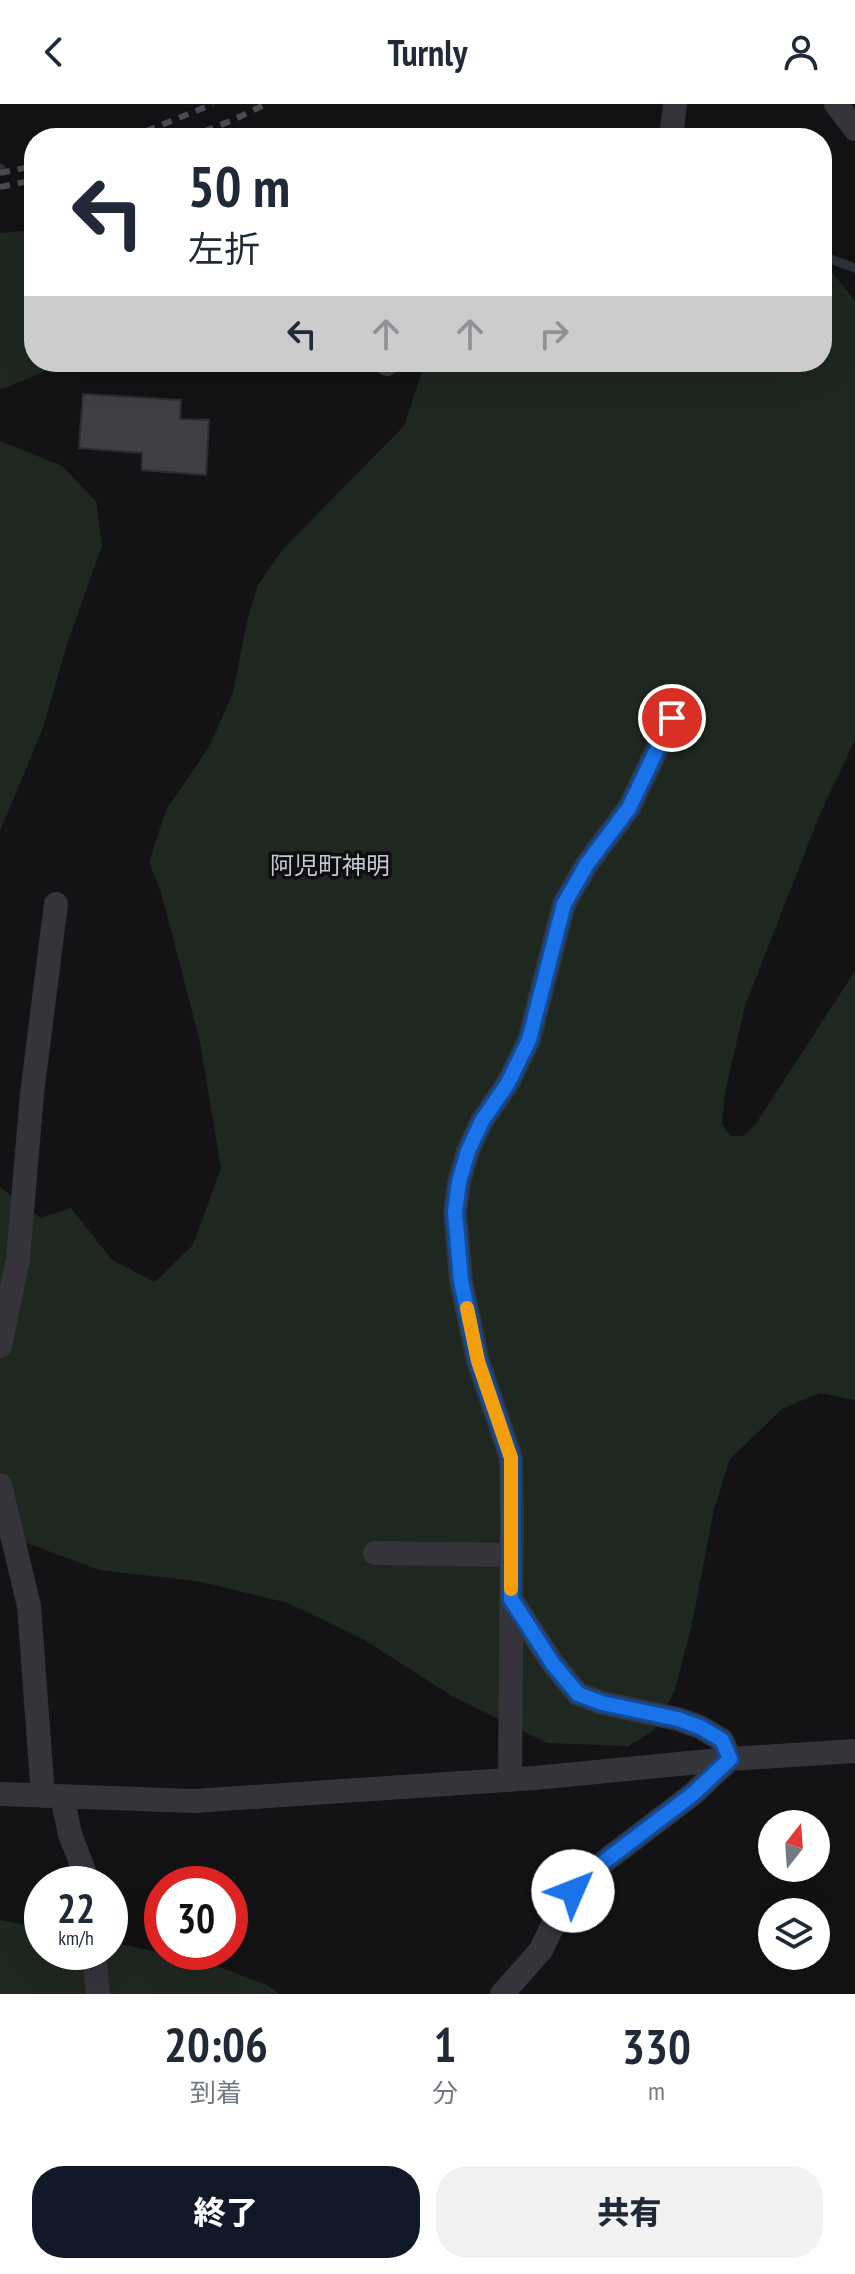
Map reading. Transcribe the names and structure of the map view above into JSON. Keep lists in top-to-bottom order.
{
  "districts": ["阿児町神明"],
  "north": "top",
  "page": {
    "header": "Turnly",
    "turn": ["50 m", "左折"],
    "speed": "22 km/h",
    "limit": "30",
    "eta": [
      "20:06",
      "到着",
      "1",
      "分",
      "330",
      "m"
    ],
    "buttons": ["終了", "共有"]
  }
}
